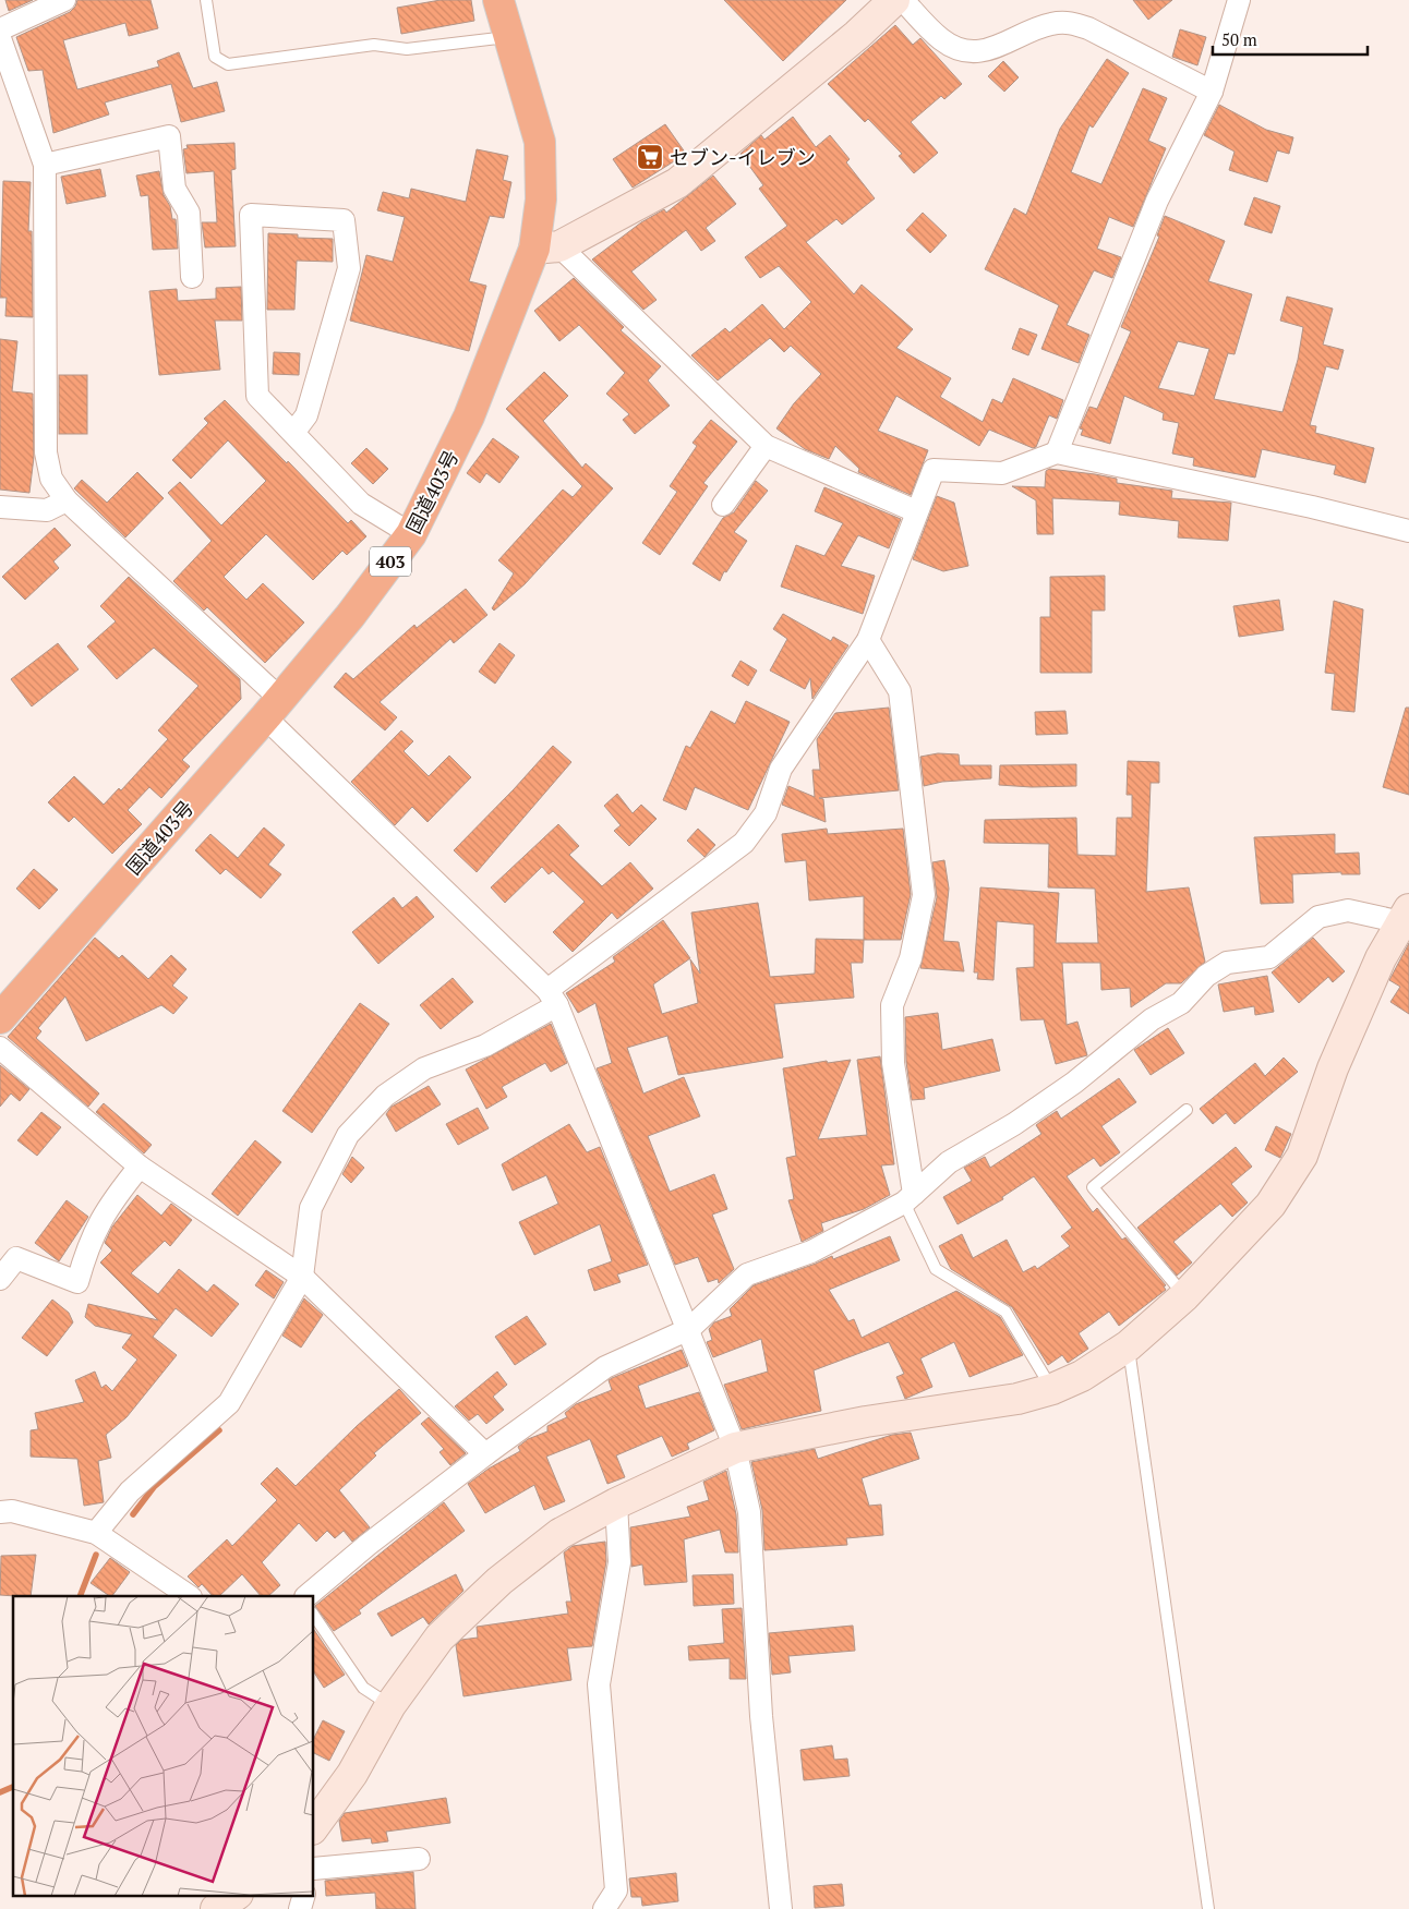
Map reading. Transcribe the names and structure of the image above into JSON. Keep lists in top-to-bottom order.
{
  "streets": {
    "highway": ["国道403号", "403"]
  },
  "places": {
    "supermarket": ["セブン-イレブン"]
  },
  "scale_bar": "50 m"
}
